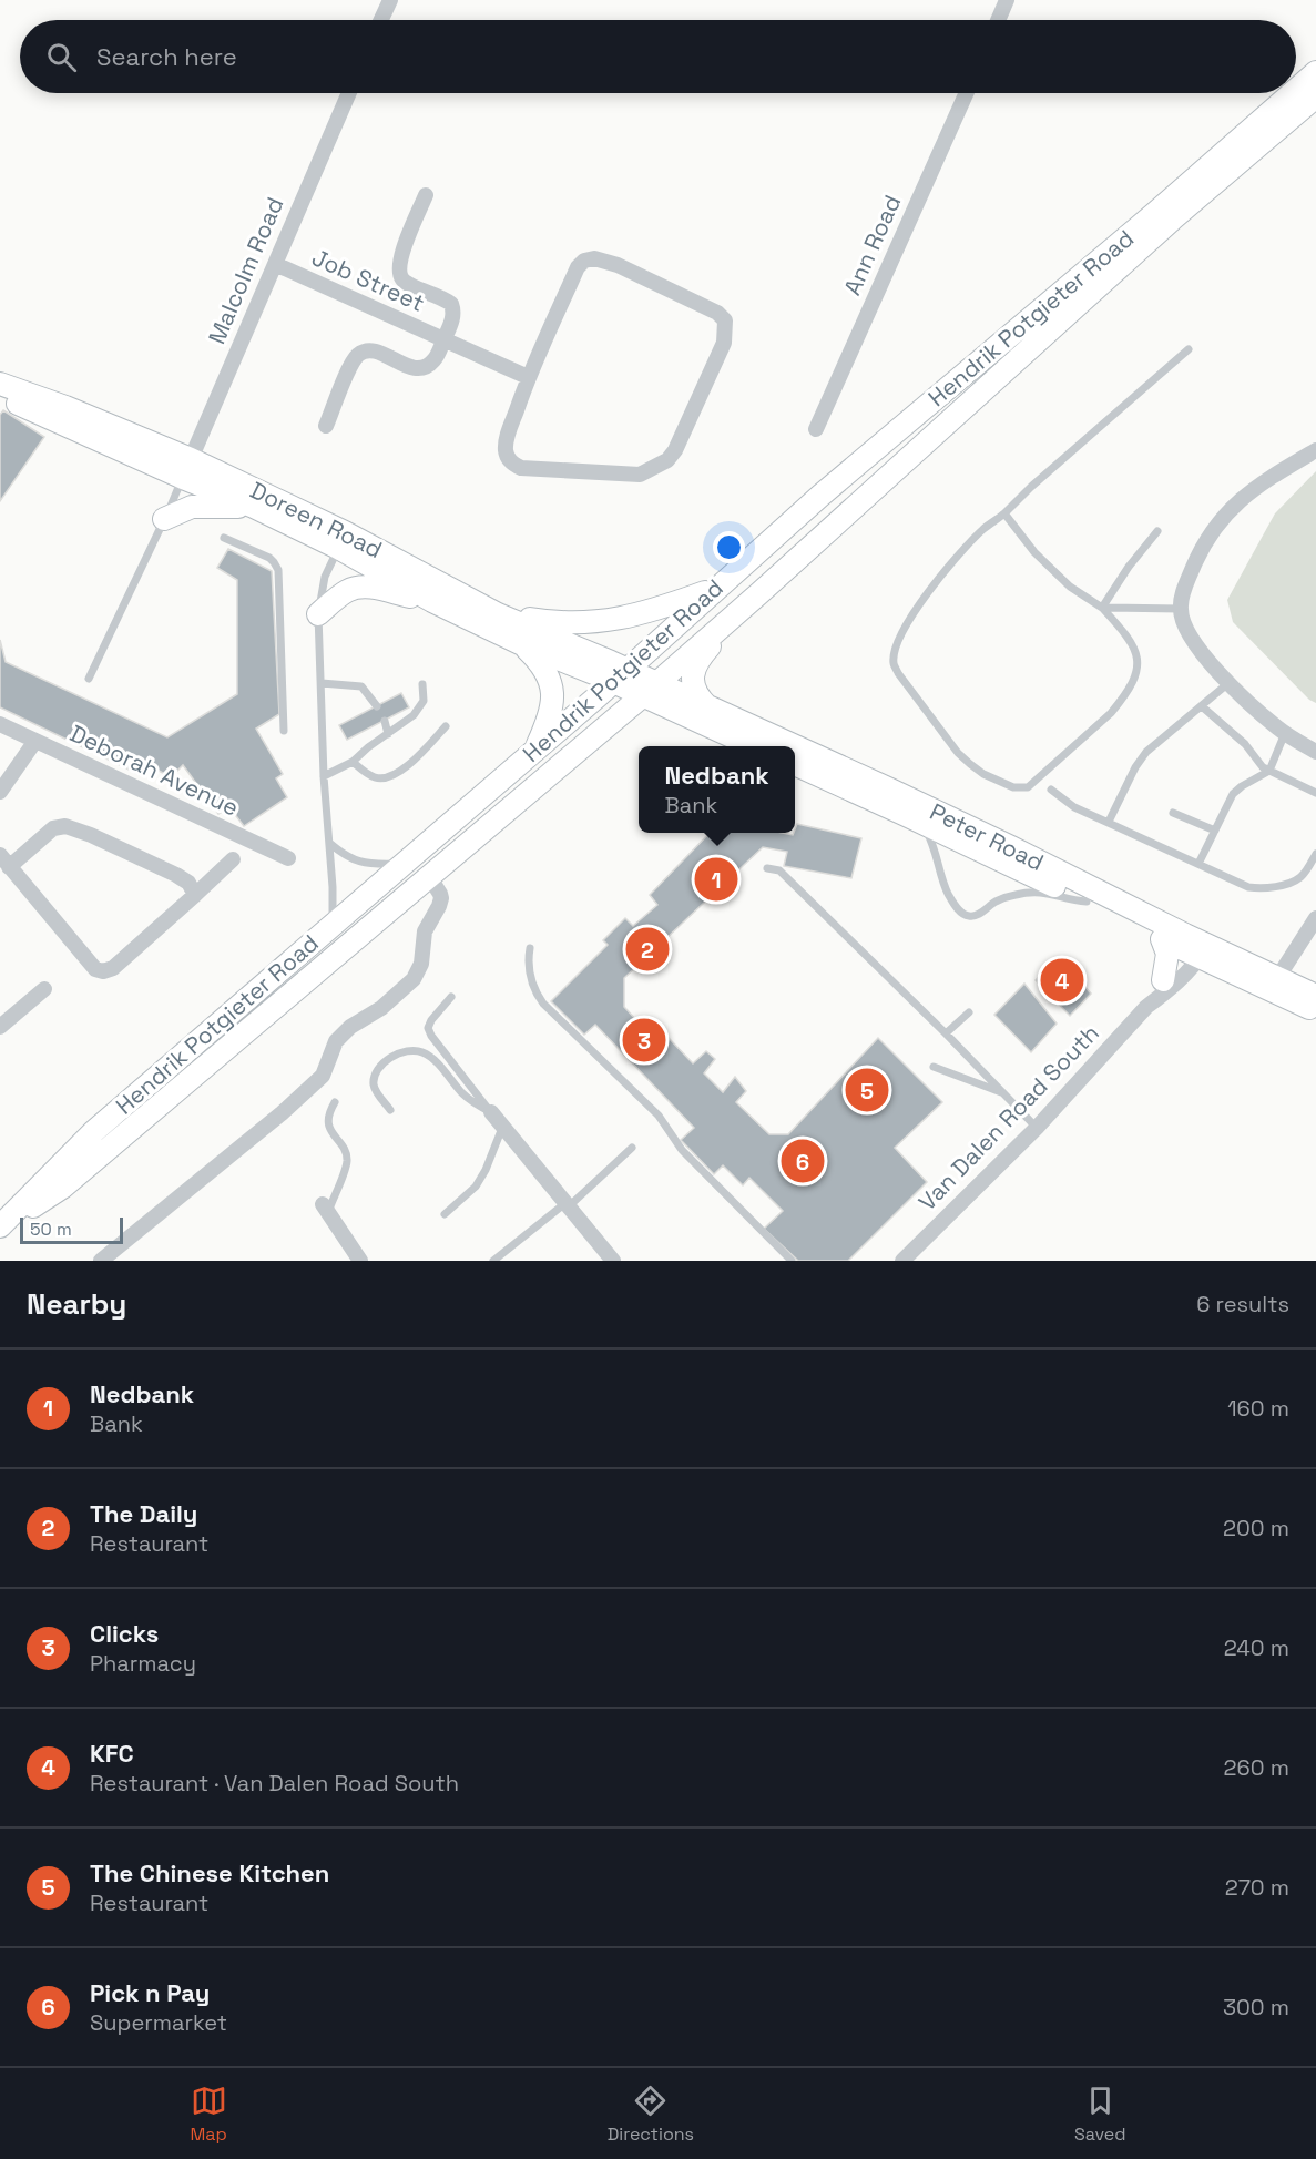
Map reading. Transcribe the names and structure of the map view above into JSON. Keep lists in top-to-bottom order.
{
  "streets": {
    "main road": ["Hendrik Potgieter Road", "Doreen Road", "Peter Road"],
    "street": [
      "Ann Road",
      "Malcolm Road",
      "Job Street",
      "Deborah Avenue",
      "Van Dalen Road South"
    ]
  },
  "crossings": [
    ["Malcolm Road", "Job Street"],
    ["Malcolm Road", "Doreen Road"],
    ["Hendrik Potgieter Road", "Doreen Road"],
    ["Hendrik Potgieter Road", "Peter Road"],
    ["Peter Road", "Van Dalen Road South"]
  ],
  "scale_bar": "50 m",
  "page": {
    "search": "Search here",
    "popup": ["Nedbank", "Bank"],
    "pins": [
      "1",
      "2",
      "4",
      "3",
      "5",
      "6"
    ],
    "scale": "50 m",
    "heading": ["Nearby", "6 results"],
    "list": [
      {
        "mark": "1",
        "name": "Nedbank",
        "note": "Bank",
        "value": "160 m"
      },
      {
        "mark": "2",
        "name": "The Daily",
        "note": "Restaurant",
        "value": "200 m"
      },
      {
        "mark": "3",
        "name": "Clicks",
        "note": "Pharmacy",
        "value": "240 m"
      },
      {
        "mark": "4",
        "name": "KFC",
        "note": "Restaurant · Van Dalen Road South",
        "value": "260 m"
      },
      {
        "mark": "5",
        "name": "The Chinese Kitchen",
        "note": "Restaurant",
        "value": "270 m"
      },
      {
        "mark": "6",
        "name": "Pick n Pay",
        "note": "Supermarket",
        "value": "300 m"
      }
    ],
    "nav": ["Map", "Directions", "Saved"]
  }
}
